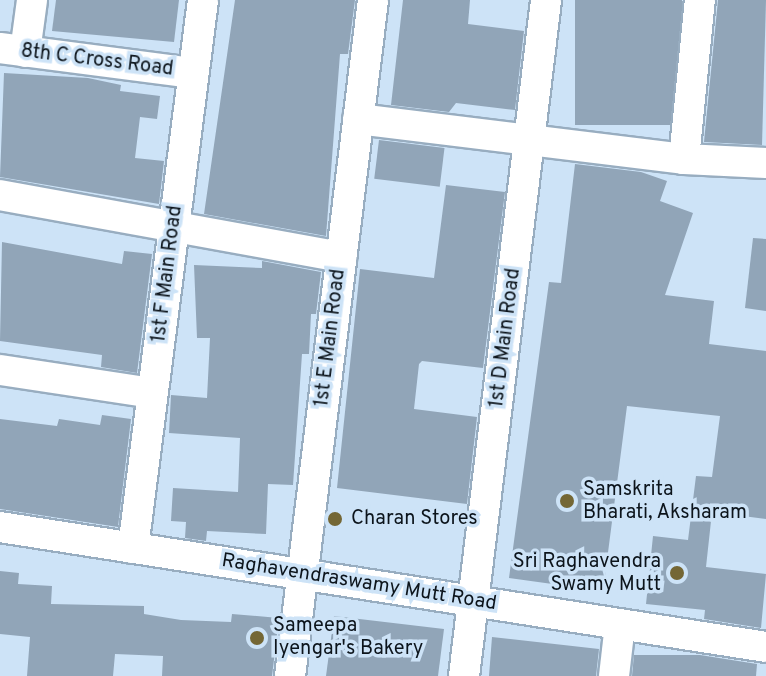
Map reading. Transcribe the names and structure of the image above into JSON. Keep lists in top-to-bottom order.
{
  "streets": {
    "street": [
      "8th C Cross Road",
      "1st F Main Road",
      "1st E Main Road",
      "1st D Main Road",
      "Raghavendraswamy Mutt Road"
    ]
  },
  "crossings": [
    ["8th C Cross Road", "1st F Main Road"],
    ["1st F Main Road", "Raghavendraswamy Mutt Road"],
    ["1st E Main Road", "Raghavendraswamy Mutt Road"],
    ["1st D Main Road", "Raghavendraswamy Mutt Road"]
  ],
  "places": [
    "Samskrita Bharati, Aksharam",
    "Charan Stores",
    "Sri Raghavendra Swamy Mutt",
    "Sameepa Iyengar's Bakery"
  ]
}
